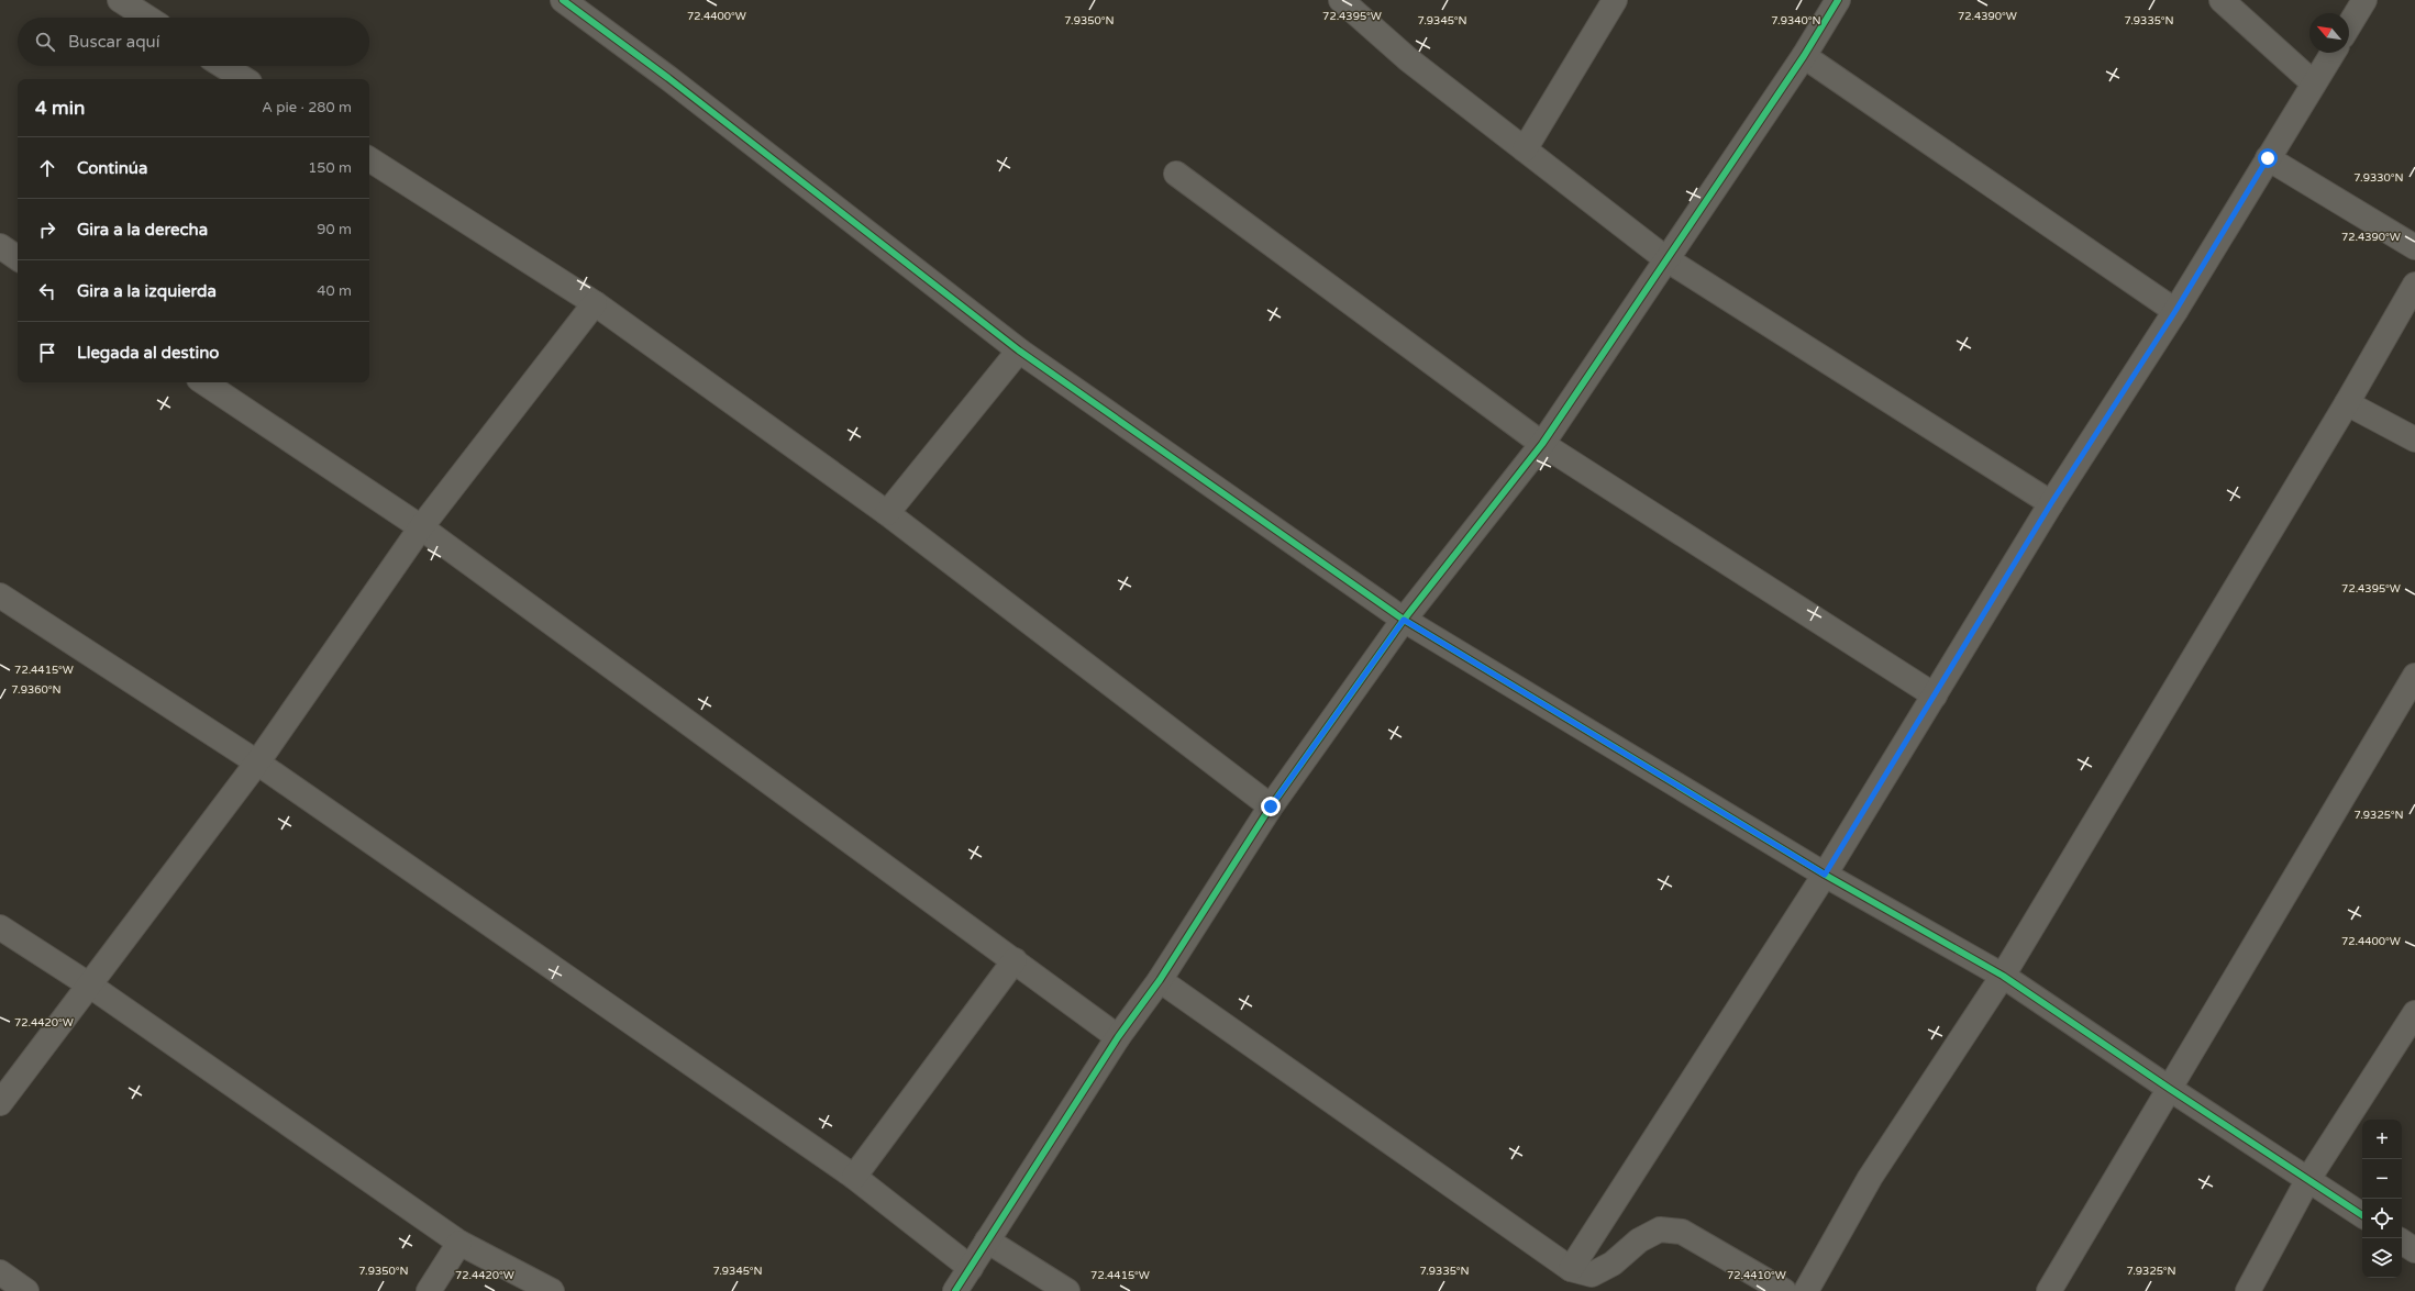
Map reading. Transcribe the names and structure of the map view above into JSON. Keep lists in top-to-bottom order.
{
  "north": "top left",
  "page": {
    "search": "Buscar aquí",
    "heading": ["4 min", "A pie · 280 m"],
    "list": [
      ["Continúa", "150 m"],
      ["Gira a la derecha", "90 m"],
      ["Gira a la izquierda", "40 m"],
      "Llegada al destino"
    ],
    "map_buttons": ["+", "−"]
  },
  "coordinates": [
    "72.4390°W",
    "72.4400°W",
    "72.4395°W",
    "7.9350°N",
    "7.9345°N",
    "7.9340°N",
    "7.9335°N",
    "7.9330°N",
    "72.4415°W",
    "7.9360°N",
    "7.9325°N",
    "72.4420°W",
    "72.4410°W"
  ]
}
